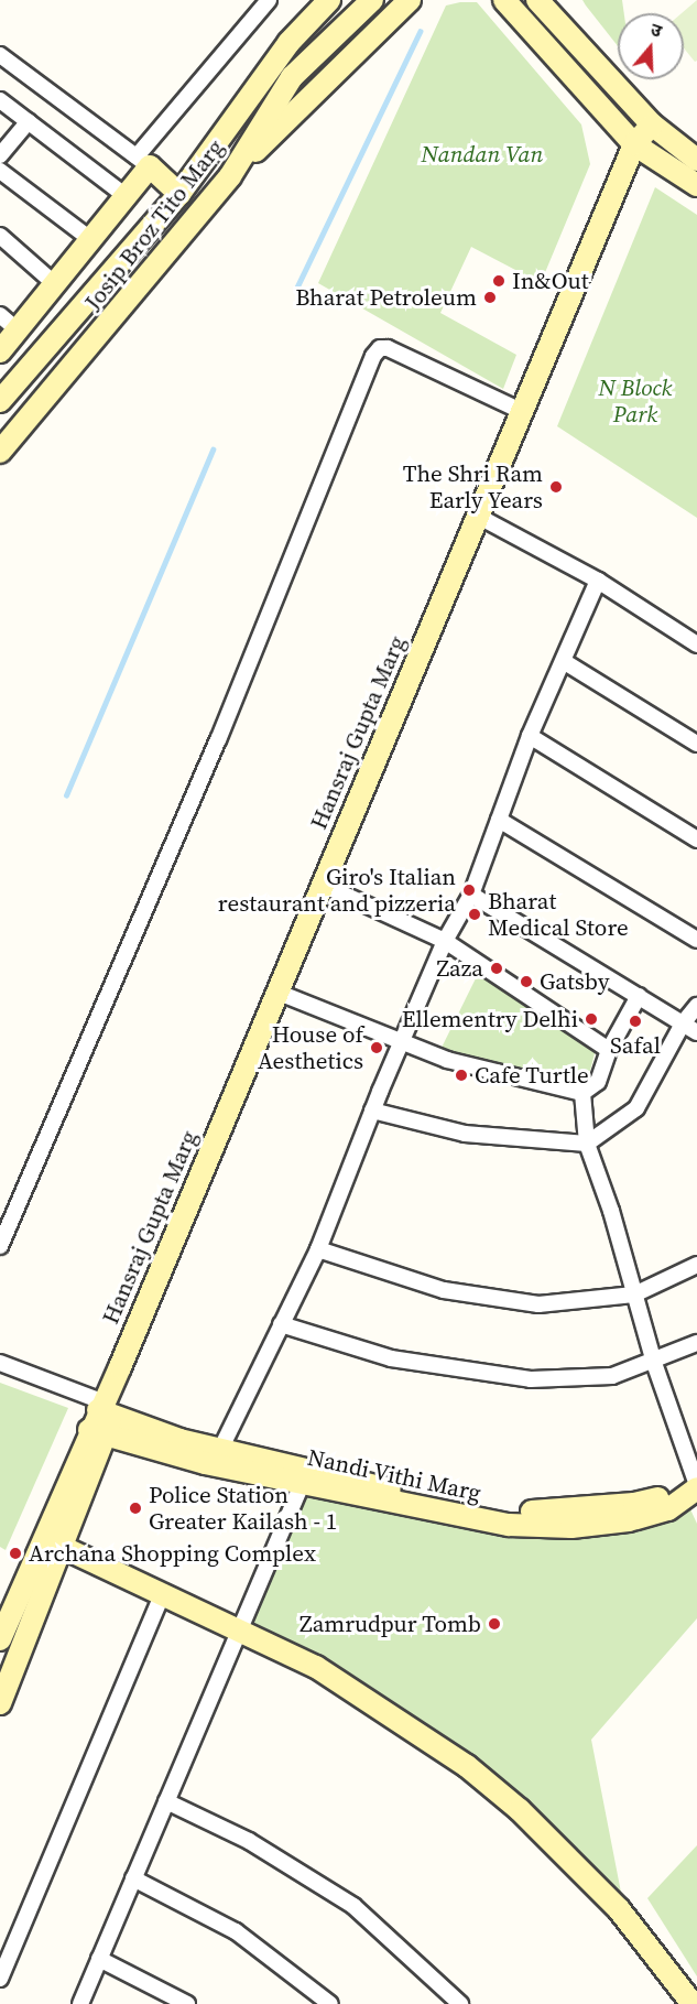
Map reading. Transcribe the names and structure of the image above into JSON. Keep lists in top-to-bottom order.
{
  "streets": {
    "street": ["Josip Broz Tito Marg", "Hansraj Gupta Marg", "Nandi Vithi Marg"]
  },
  "crossings": [
    ["Hansraj Gupta Marg", "Nandi Vithi Marg"]
  ],
  "parks": ["Nandan Van", "N Block Park"],
  "places": [
    "In&Out",
    "Bharat Petroleum",
    "The Shri Ram Early Years",
    "Giro's Italian restaurant and pizzeria",
    "Bharat Medical Store",
    "Zaza",
    "Gatsby",
    "Ellementry Delhi",
    "Safal",
    "House of Aesthetics",
    "Cafe Turtle",
    "Police Station Greater Kailash - 1",
    "Archana Shopping Complex",
    "Zamrudpur Tomb"
  ],
  "north": "top"
}
